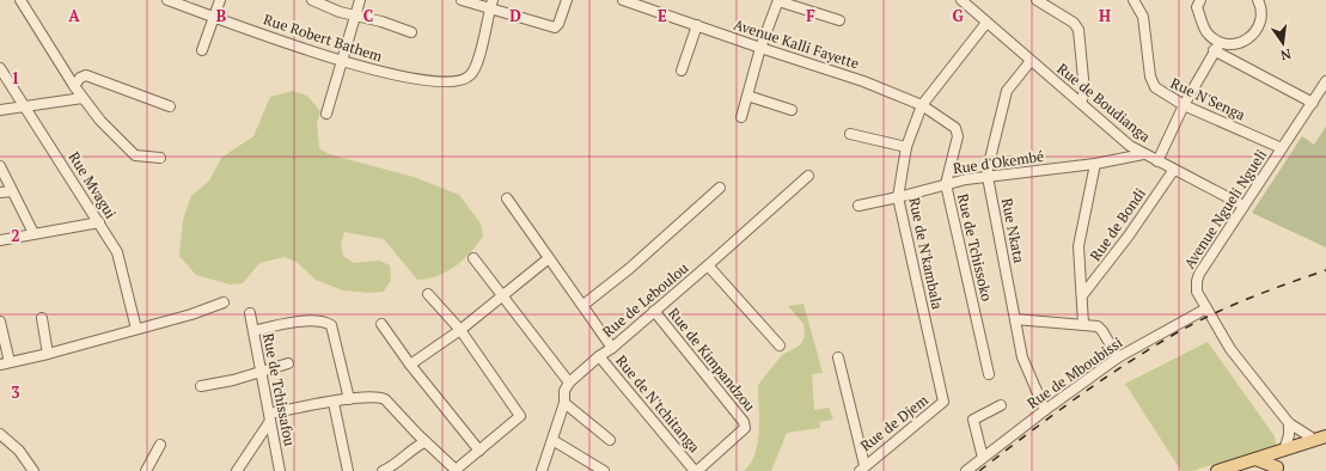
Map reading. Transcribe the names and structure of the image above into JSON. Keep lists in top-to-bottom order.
{
  "streets": {
    "street": [
      "Rue Robert Bathem",
      "Avenue Kalli Fayette",
      "Rue N'Senga",
      "Rue de Boudianga",
      "Rue d'Okembé",
      "Rue Mvagui",
      "Avenue Ngueli Ngueli",
      "Rue de Bondi",
      "Rue Nkata",
      "Rue de Tchissoko",
      "Rue de N'kambala",
      "Rue de Leboulou",
      "Rue de Kimpandzou",
      "Rue de Mboubissi",
      "Rue de Tchissafou",
      "Rue de N'tchitanga",
      "Rue de Djem"
    ]
  },
  "crossings": [
    ["Avenue Kalli Fayette", "Rue de Tchissoko"],
    ["Avenue Kalli Fayette", "Rue de N'kambala"],
    ["Rue N'Senga", "Avenue Ngueli Ngueli"],
    ["Rue de Boudianga", "Rue d'Okembé"],
    ["Rue de Boudianga", "Avenue Ngueli Ngueli"],
    ["Rue de Boudianga", "Rue de Bondi"],
    ["Rue de Boudianga", "Rue Nkata"],
    ["Rue de Boudianga", "Rue de N'kambala"],
    ["Rue d'Okembé", "Rue Nkata"],
    ["Rue d'Okembé", "Rue de Tchissoko"],
    ["Rue d'Okembé", "Rue de N'kambala"],
    ["Avenue Ngueli Ngueli", "Rue de Mboubissi"],
    ["Rue Nkata", "Rue de Mboubissi"],
    ["Rue de N'kambala", "Rue de Djem"],
    ["Rue de Leboulou", "Rue de Kimpandzou"],
    ["Rue de Leboulou", "Rue de N'tchitanga"],
    ["Rue de Kimpandzou", "Rue de N'tchitanga"]
  ],
  "north": "bottom",
  "grid": {
    "columns": [
      "A",
      "B",
      "C",
      "D",
      "E",
      "F",
      "G",
      "H"
    ],
    "rows": ["1", "2", "3"]
  }
}
